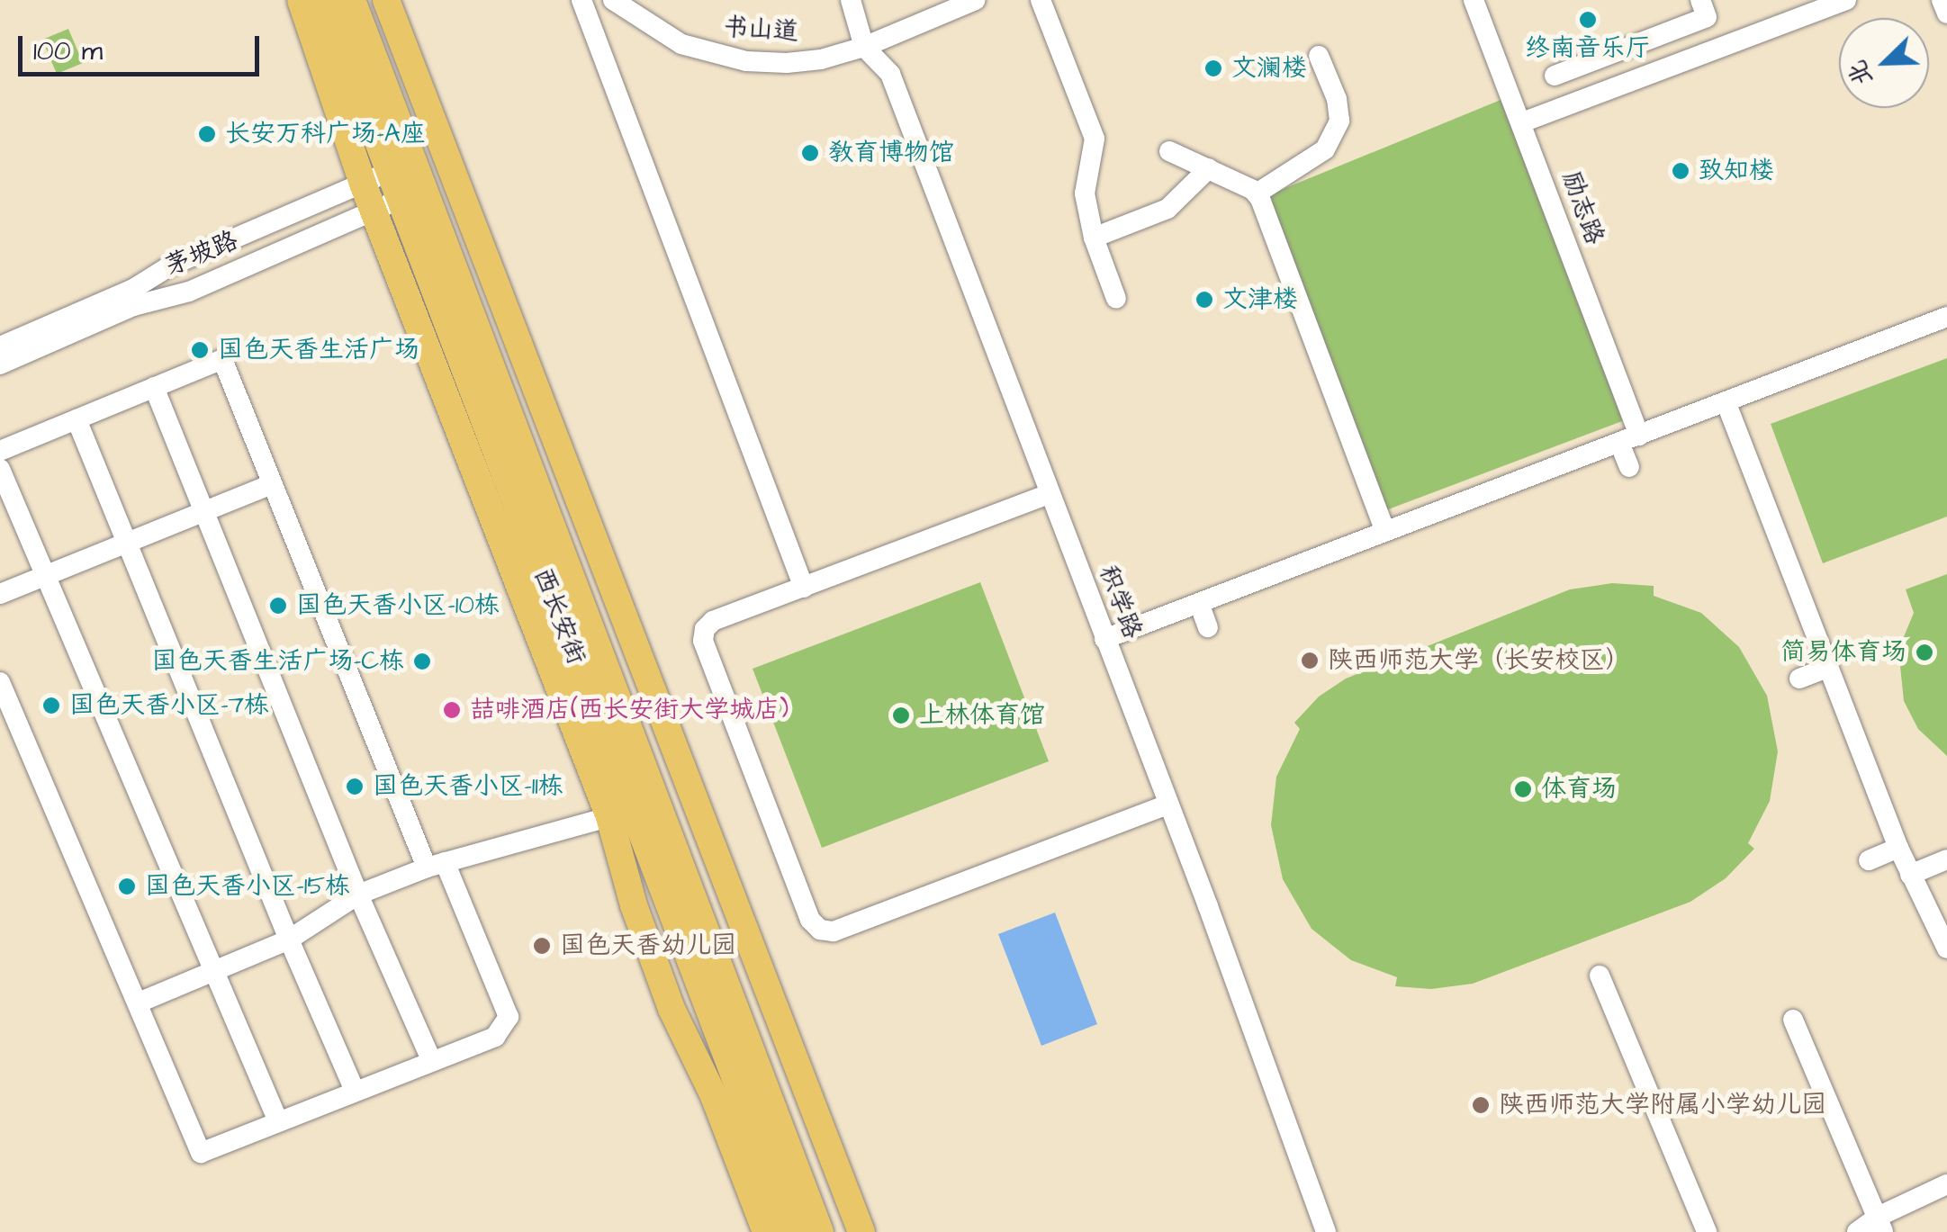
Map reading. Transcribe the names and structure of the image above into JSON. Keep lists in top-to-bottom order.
{
  "streets": {
    "main road": ["西长安街"],
    "street": [
      "书山道",
      "励志路",
      "茅坡路",
      "积学路"
    ]
  },
  "crossings": [
    ["书山道", "积学路"],
    ["茅坡路", "西长安街"]
  ],
  "places": [
    "终南音乐厅",
    "文澜楼",
    "长安万科广场-A座",
    "教育博物馆",
    "致知楼",
    "文津楼",
    "国色天香生活广场",
    "国色天香小区-10栋",
    "简易体育场",
    "陕西师范大学（长安校区）",
    "国色天香生活广场-C栋",
    "国色天香小区-7栋",
    "喆啡酒店(西长安街大学城店)",
    "上林体育馆",
    "国色天香小区-11栋",
    "体育场",
    "国色天香小区-15栋",
    "国色天香幼儿园",
    "陕西师范大学附属小学幼儿园"
  ],
  "scale_bar": "100 m",
  "north": "bottom left"
}
